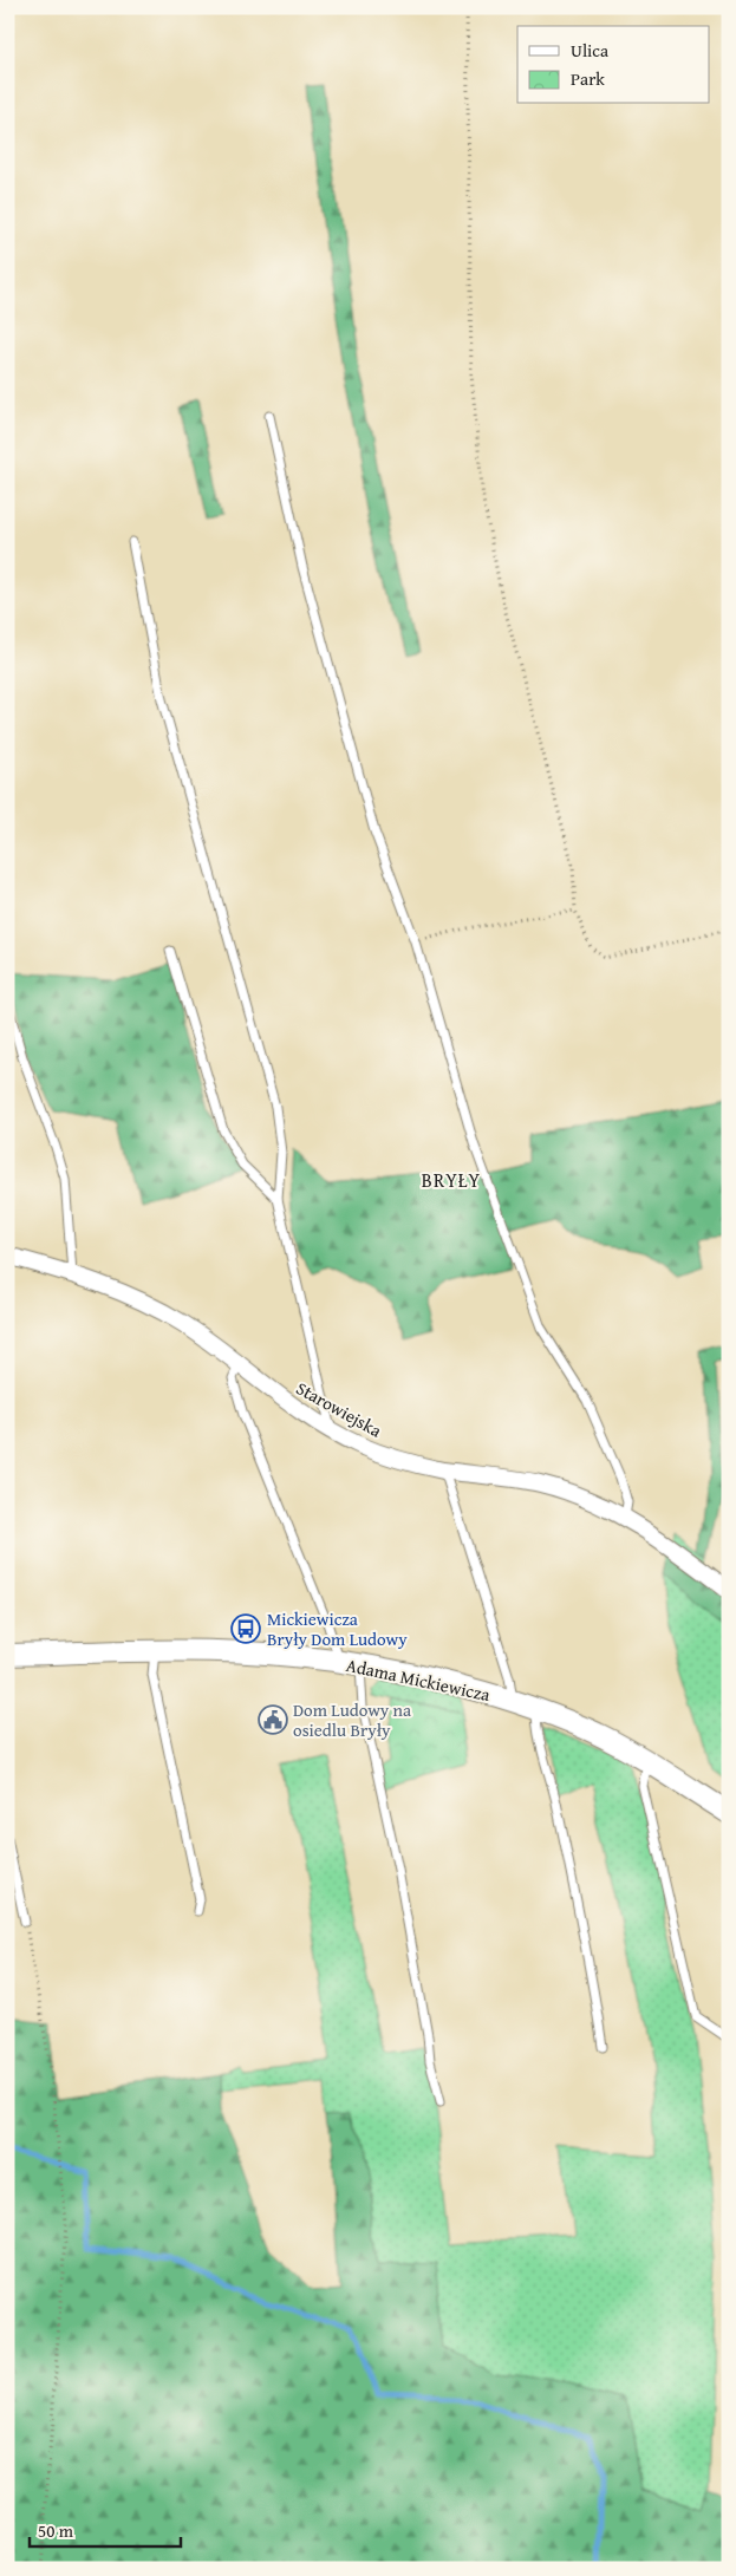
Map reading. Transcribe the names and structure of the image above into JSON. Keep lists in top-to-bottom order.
{
  "streets": {
    "street": ["Starowiejska", "Adama Mickiewicza"]
  },
  "districts": ["BRYŁY"],
  "places": {
    "bus stop": ["Mickiewicza Bryły Dom Ludowy"],
    "public building": ["Dom Ludowy na osiedlu Bryły"]
  },
  "legend": ["Ulica", "Park"],
  "scale_bar": "50 m"
}
